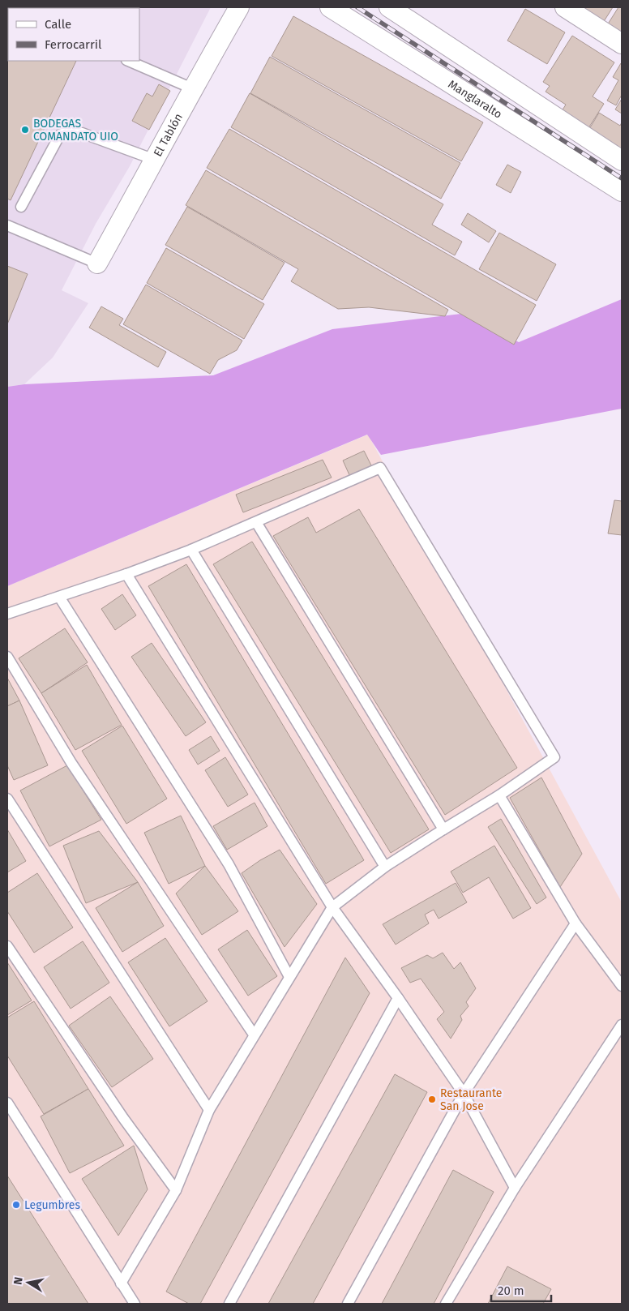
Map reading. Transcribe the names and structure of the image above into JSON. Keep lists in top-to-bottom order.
{
  "streets": {
    "street": ["Manglaralto", "El Tablón"]
  },
  "places": ["BODEGAS COMANDATO UIO", "Restaurante San Jose", "Legumbres"],
  "legend": ["Calle", "Ferrocarril"],
  "scale_bar": "20 m",
  "north": "left"
}
